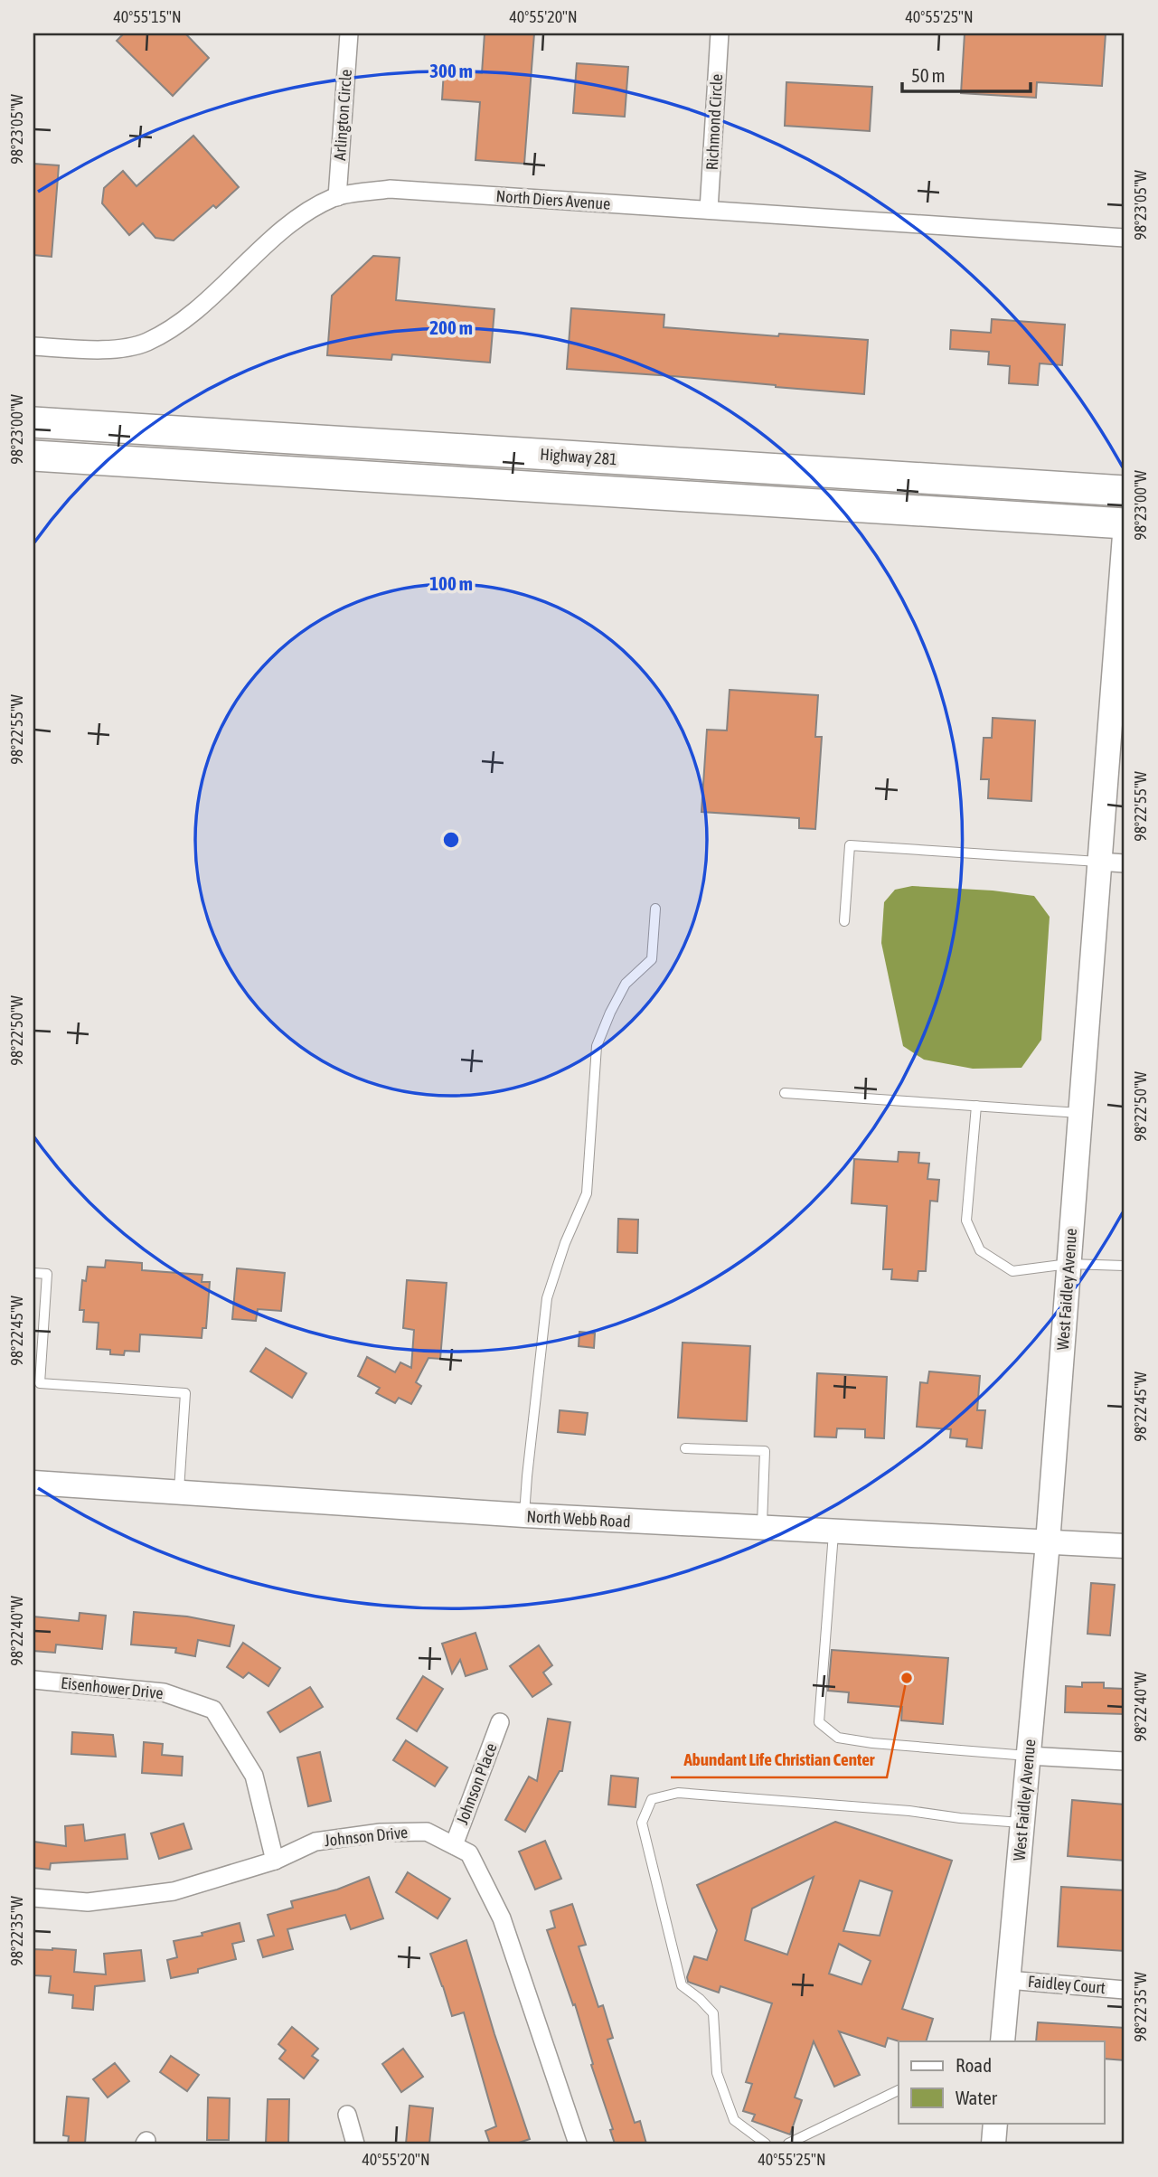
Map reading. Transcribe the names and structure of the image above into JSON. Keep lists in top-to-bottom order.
{
  "streets": {
    "highway": ["Highway 281"],
    "street": [
      "Arlington Circle",
      "Richmond Circle",
      "North Diers Avenue",
      "West Faidley Avenue",
      "North Webb Road",
      "Eisenhower Drive",
      "Johnson Place",
      "Johnson Drive",
      "Faidley Court"
    ]
  },
  "crossings": [
    ["Arlington Circle", "North Diers Avenue"],
    ["Richmond Circle", "North Diers Avenue"],
    ["West Faidley Avenue", "North Webb Road"],
    ["West Faidley Avenue", "Faidley Court"],
    ["Eisenhower Drive", "Johnson Drive"],
    ["Johnson Place", "Johnson Drive"]
  ],
  "places": ["Abundant Life Christian Center"],
  "legend": ["Road", "Water"],
  "scale_bar": "50 m",
  "coordinates": [
    "40°55'15\"N",
    "40°55'20\"N",
    "40°55'25\"N",
    "98°23'05\"W",
    "98°23'00\"W",
    "98°22'55\"W",
    "98°22'50\"W",
    "98°22'45\"W",
    "98°22'40\"W",
    "98°22'35\"W"
  ],
  "rings": ["300 m", "200 m", "100 m"]
}
